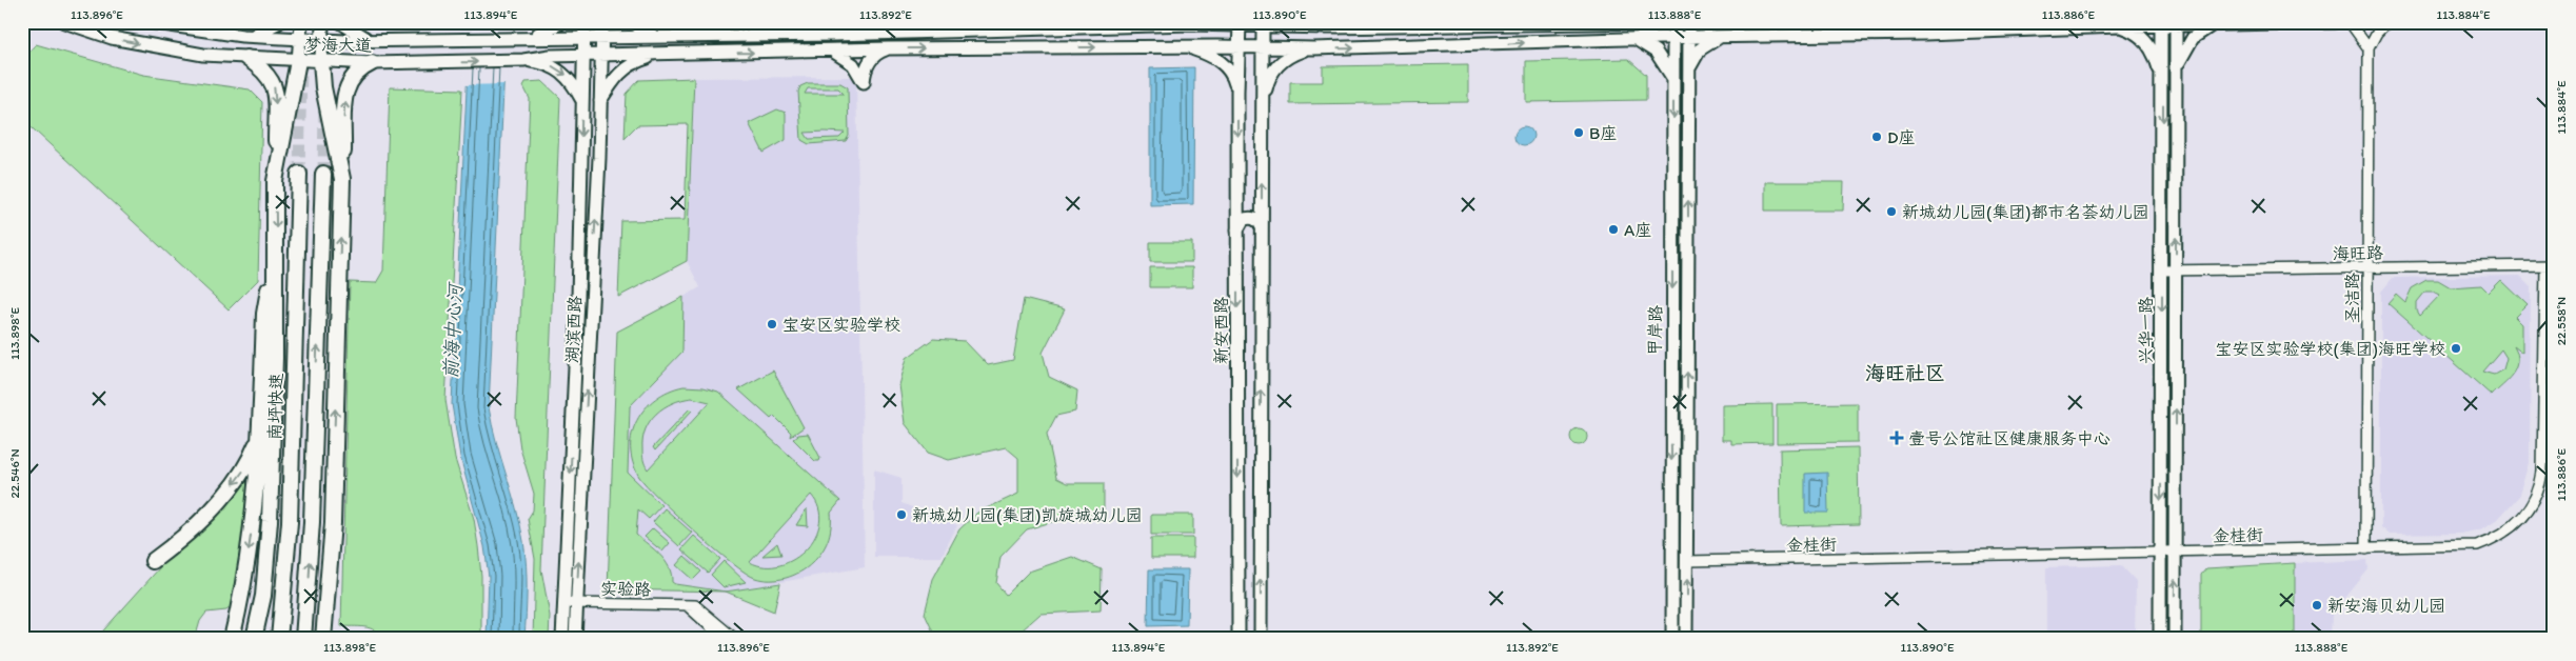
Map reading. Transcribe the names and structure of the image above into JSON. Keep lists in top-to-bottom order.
{
  "streets": {
    "highway": ["南坪快速"],
    "main road": [
      "梦海大道",
      "湖滨西路",
      "新安西路",
      "甲岸路",
      "兴华一路"
    ],
    "street": [
      "海旺路",
      "圣洁路",
      "金桂街",
      "实验路"
    ]
  },
  "crossings": [
    ["梦海大道", "湖滨西路"],
    ["梦海大道", "新安西路"],
    ["梦海大道", "甲岸路"],
    ["梦海大道", "兴华一路"],
    ["海旺路", "圣洁路"],
    ["海旺路", "兴华一路"],
    ["海旺路", "金桂街"],
    ["圣洁路", "金桂街"],
    ["湖滨西路", "实验路"],
    ["甲岸路", "金桂街"],
    ["兴华一路", "金桂街"]
  ],
  "districts": ["海旺社区"],
  "water": ["前海中心河"],
  "places": {
    "other": [
      "B座",
      "D座",
      "新城幼儿园(集团)都市名荟幼儿园",
      "A座",
      "宝安区实验学校",
      "宝安区实验学校(集团)海旺学校",
      "新城幼儿园(集团)凯旋城幼儿园",
      "新安海贝幼儿园"
    ],
    "health": ["壹号公馆社区健康服务中心"]
  },
  "coordinates": [
    "113.896°E",
    "113.894°E",
    "113.892°E",
    "113.890°E",
    "113.888°E",
    "113.886°E",
    "113.884°E",
    "22.558°N",
    "113.898°E",
    "22.546°N"
  ]
}
